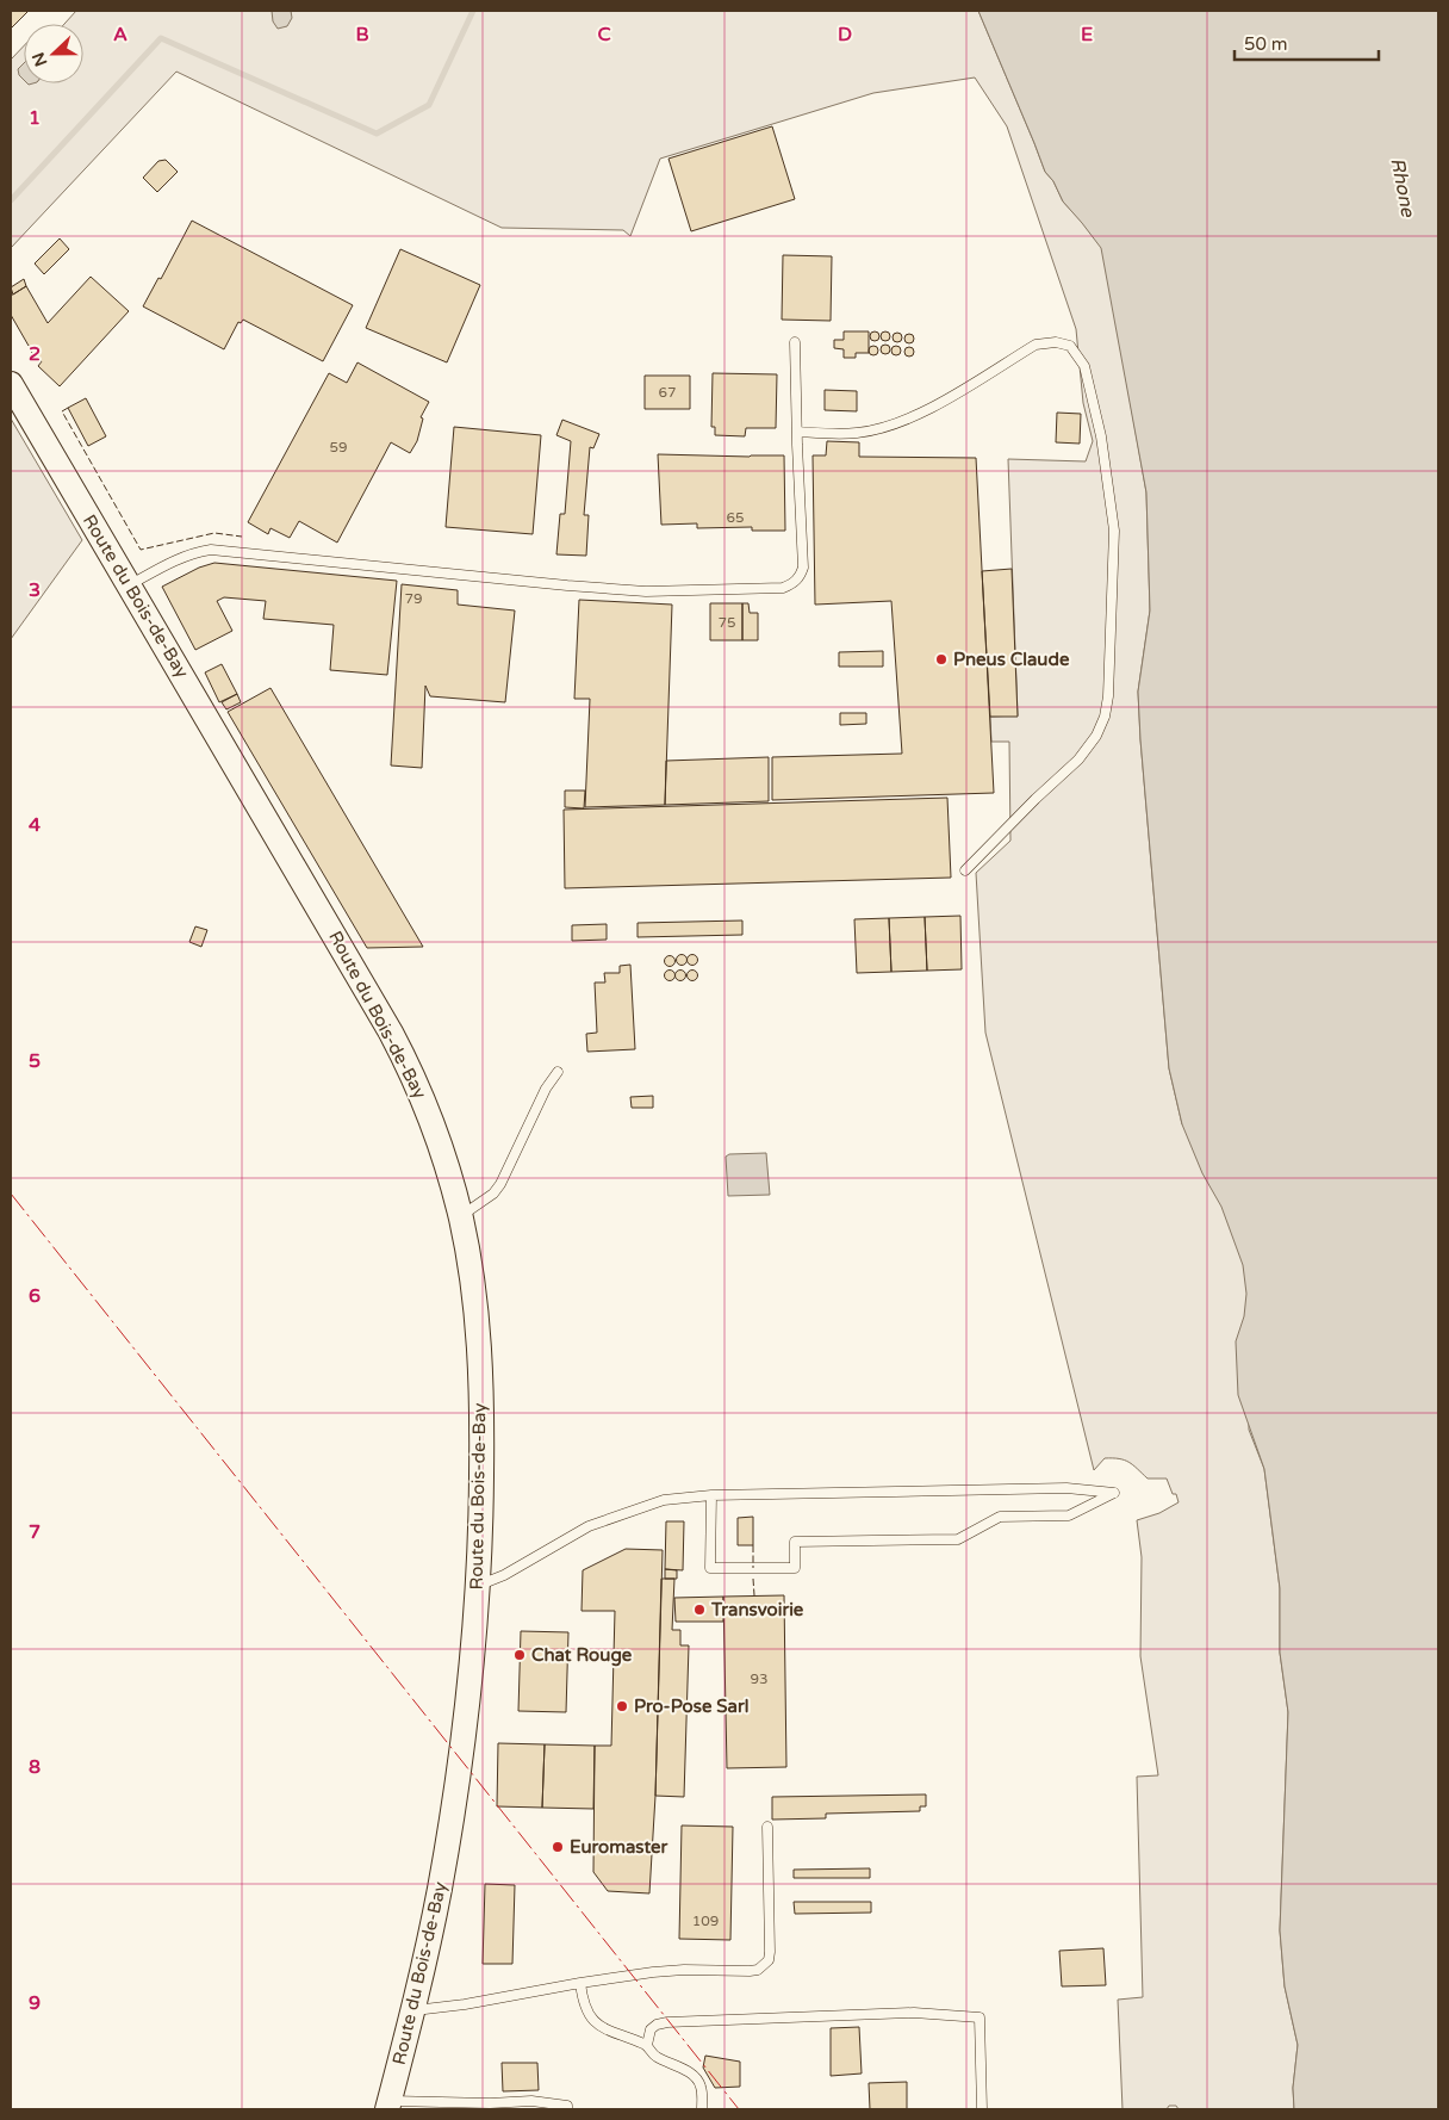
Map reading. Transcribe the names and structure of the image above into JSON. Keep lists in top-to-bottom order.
{
  "streets": {
    "main road": ["Route du Bois-de-Bay"]
  },
  "water": ["Rhone"],
  "places": [
    "Pneus Claude",
    "Transvoirie",
    "Chat Rouge",
    "Pro-Pose Sarl",
    "Euromaster"
  ],
  "house_numbers": [
    "67",
    "59",
    "65",
    "79",
    "75",
    "93",
    "109"
  ],
  "scale_bar": "50 m",
  "north": "left",
  "grid": {
    "columns": [
      "A",
      "B",
      "C",
      "D",
      "E"
    ],
    "rows": [
      "1",
      "2",
      "3",
      "4",
      "5",
      "6",
      "7",
      "8",
      "9"
    ]
  }
}
